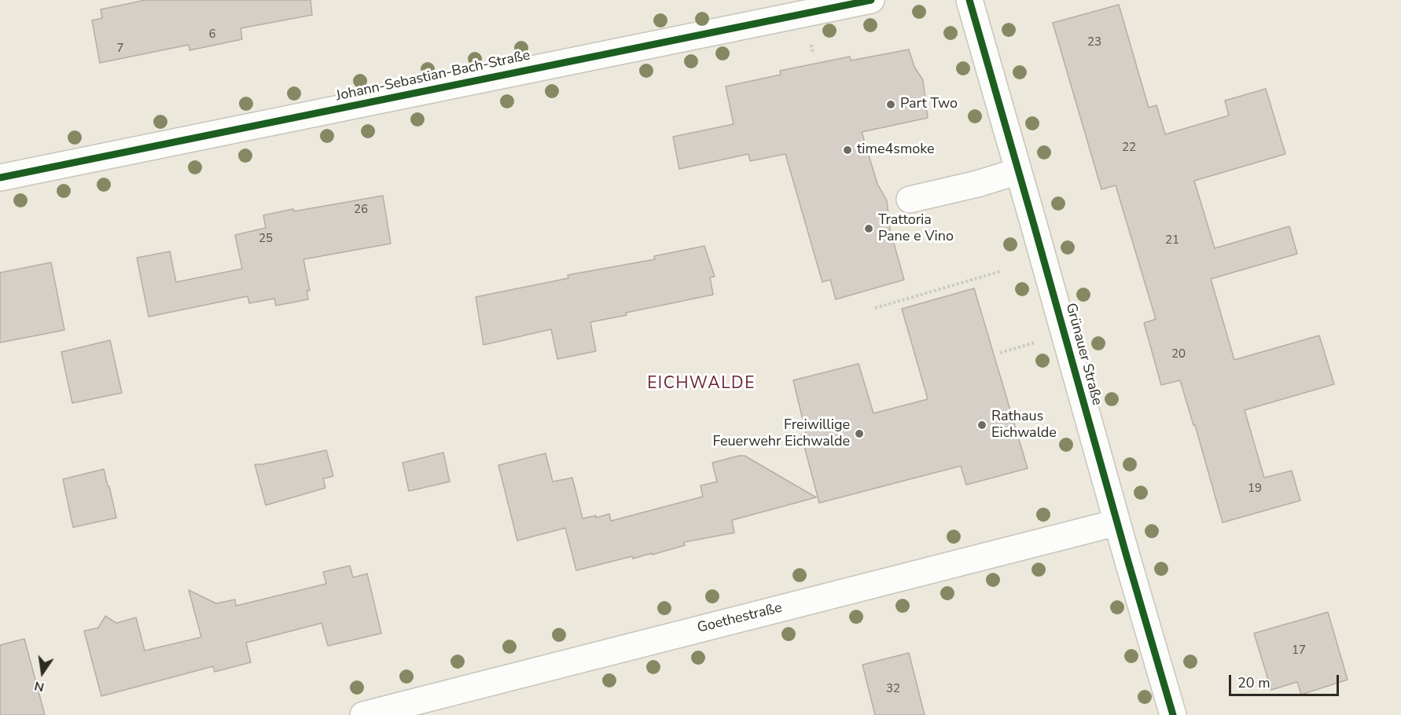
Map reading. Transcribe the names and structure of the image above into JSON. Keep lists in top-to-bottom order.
{
  "streets": {
    "street": ["Johann-Sebastian-Bach-Straße", "Grünauer Straße", "Goethestraße"]
  },
  "crossings": [
    ["Grünauer Straße", "Goethestraße"]
  ],
  "districts": ["EICHWALDE"],
  "places": [
    "Part Two",
    "time4smoke",
    "Trattoria Pane e Vino",
    "Rathaus Eichwalde",
    "Freiwillige Feuerwehr Eichwalde"
  ],
  "house_numbers": [
    "6",
    "23",
    "7",
    "22",
    "26",
    "25",
    "21",
    "20",
    "19",
    "17",
    "32"
  ],
  "scale_bar": "20 m",
  "north": "bottom"
}
